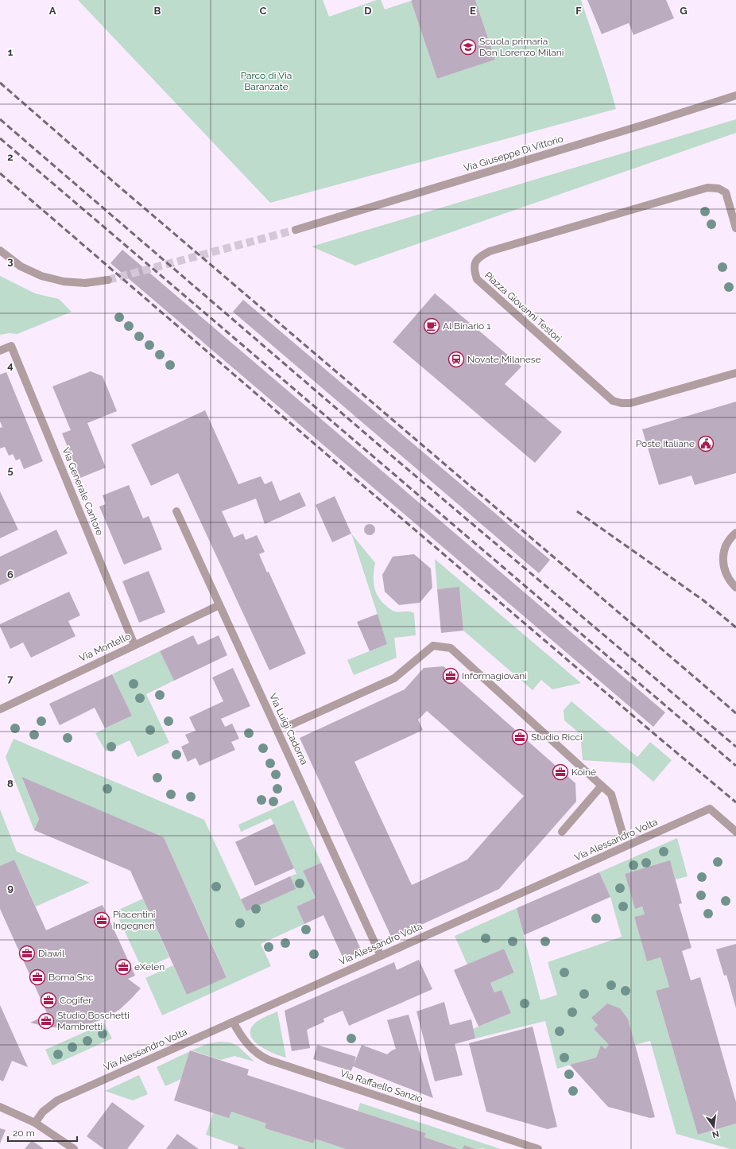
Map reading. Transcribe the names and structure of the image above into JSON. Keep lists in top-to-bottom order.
{
  "streets": {
    "street": [
      "Via Giuseppe Di Vittorio",
      "Piazza Giovanni Testori",
      "Via Generale Cantore",
      "Via Montello",
      "Via Luigi Cadorna",
      "Via Alessandro Volta",
      "Via Raffaello Sanzio"
    ]
  },
  "crossings": [
    ["Via Generale Cantore", "Via Montello"],
    ["Via Montello", "Via Luigi Cadorna"],
    ["Via Luigi Cadorna", "Via Alessandro Volta"],
    ["Via Alessandro Volta", "Via Raffaello Sanzio"]
  ],
  "parks": ["Parco di Via Baranzate"],
  "places": {
    "school or university": ["Scuola primaria Don Lorenzo Milani"],
    "cafe": ["Al Binario 1"],
    "station": ["Novate Milanese"],
    "public building": ["Poste Italiane"],
    "office": [
      "Informagiovani",
      "Studio Ricci",
      "Koiné",
      "Piacentini Ingegneri",
      "Diawil",
      "eXelen",
      "Boma Snc",
      "Cogifer",
      "Studio Boschetti Mambretti"
    ]
  },
  "scale_bar": "20 m",
  "north": "bottom",
  "grid": {
    "columns": [
      "A",
      "B",
      "C",
      "D",
      "E",
      "F",
      "G"
    ],
    "rows": [
      "1",
      "2",
      "3",
      "4",
      "5",
      "6",
      "7",
      "8",
      "9"
    ]
  }
}
